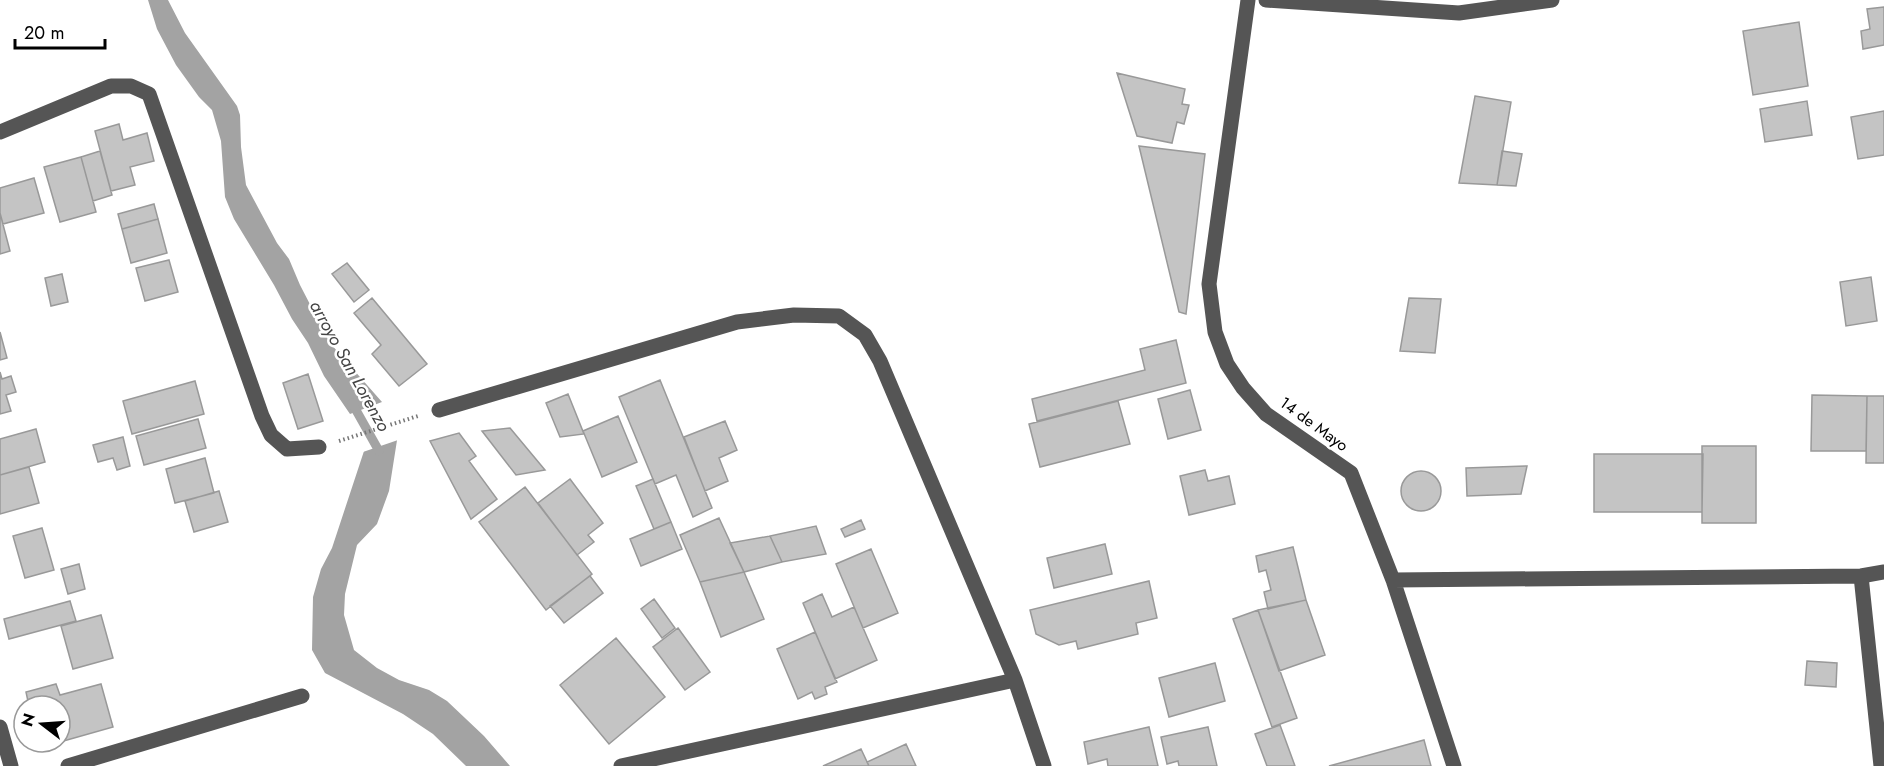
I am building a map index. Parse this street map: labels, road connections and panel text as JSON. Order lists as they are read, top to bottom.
{
  "streets": {
    "street": ["14 de Mayo"]
  },
  "water": ["arroyo San Lorenzo"],
  "scale_bar": "20 m",
  "north": "left"
}
